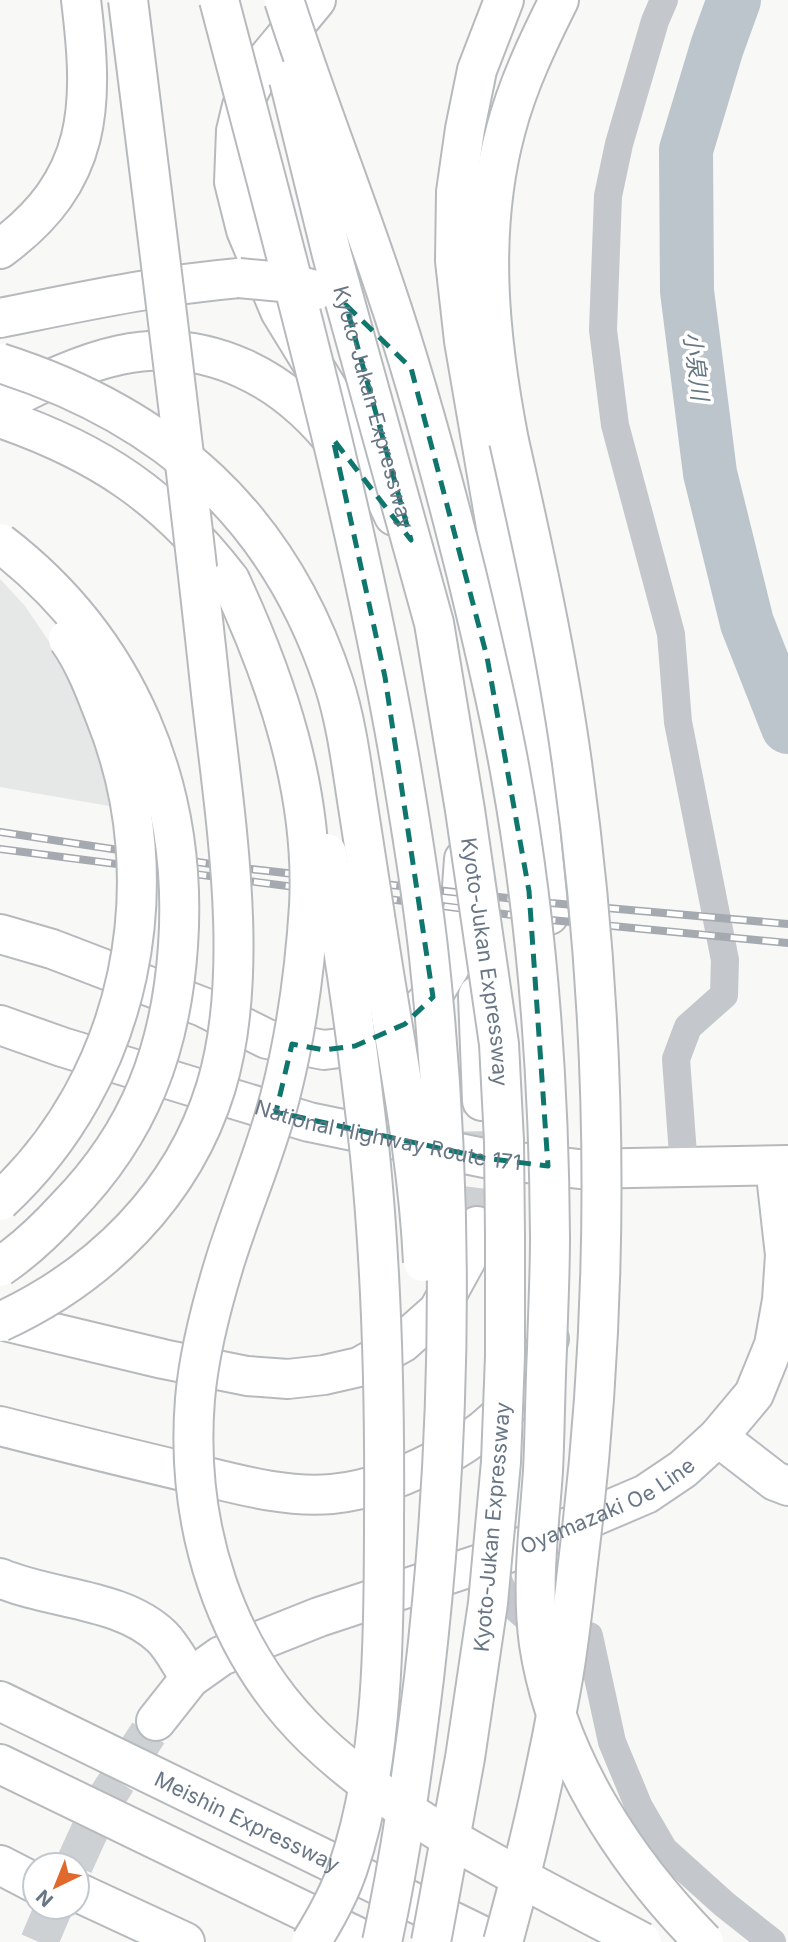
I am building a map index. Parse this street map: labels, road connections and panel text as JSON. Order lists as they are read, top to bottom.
{
  "streets": {
    "main road": [
      "Kyoto-Jukan Expressway",
      "National Highway Route 171",
      "Oyamazaki Oe Line",
      "Meishin Expressway"
    ]
  },
  "crossings": [
    ["National Highway Route 171", "Oyamazaki Oe Line"]
  ],
  "water": ["小泉川"],
  "north": "bottom left"
}
